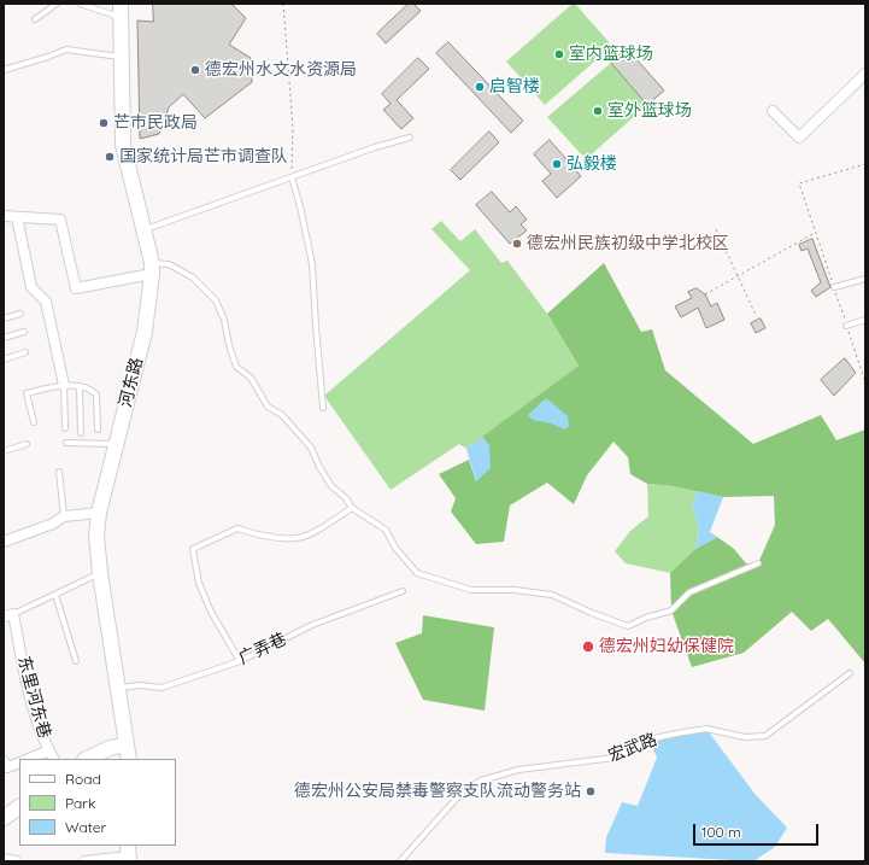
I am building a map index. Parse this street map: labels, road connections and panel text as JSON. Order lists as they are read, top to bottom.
{
  "streets": {
    "main road": ["河东路"],
    "street": ["东里河东巷"],
    "lane": ["广弄巷", "宏武路"]
  },
  "crossings": [
    ["河东路", "广弄巷"]
  ],
  "places": [
    "室内篮球场",
    "德宏州水文水资源局",
    "启智楼",
    "室外篮球场",
    "芒市民政局",
    "国家统计局芒市调查队",
    "弘毅楼",
    "德宏州民族初级中学北校区",
    "德宏州妇幼保健院",
    "德宏州公安局禁毒警察支队流动警务站"
  ],
  "legend": ["Road", "Park", "Water"],
  "scale_bar": "100 m"
}
